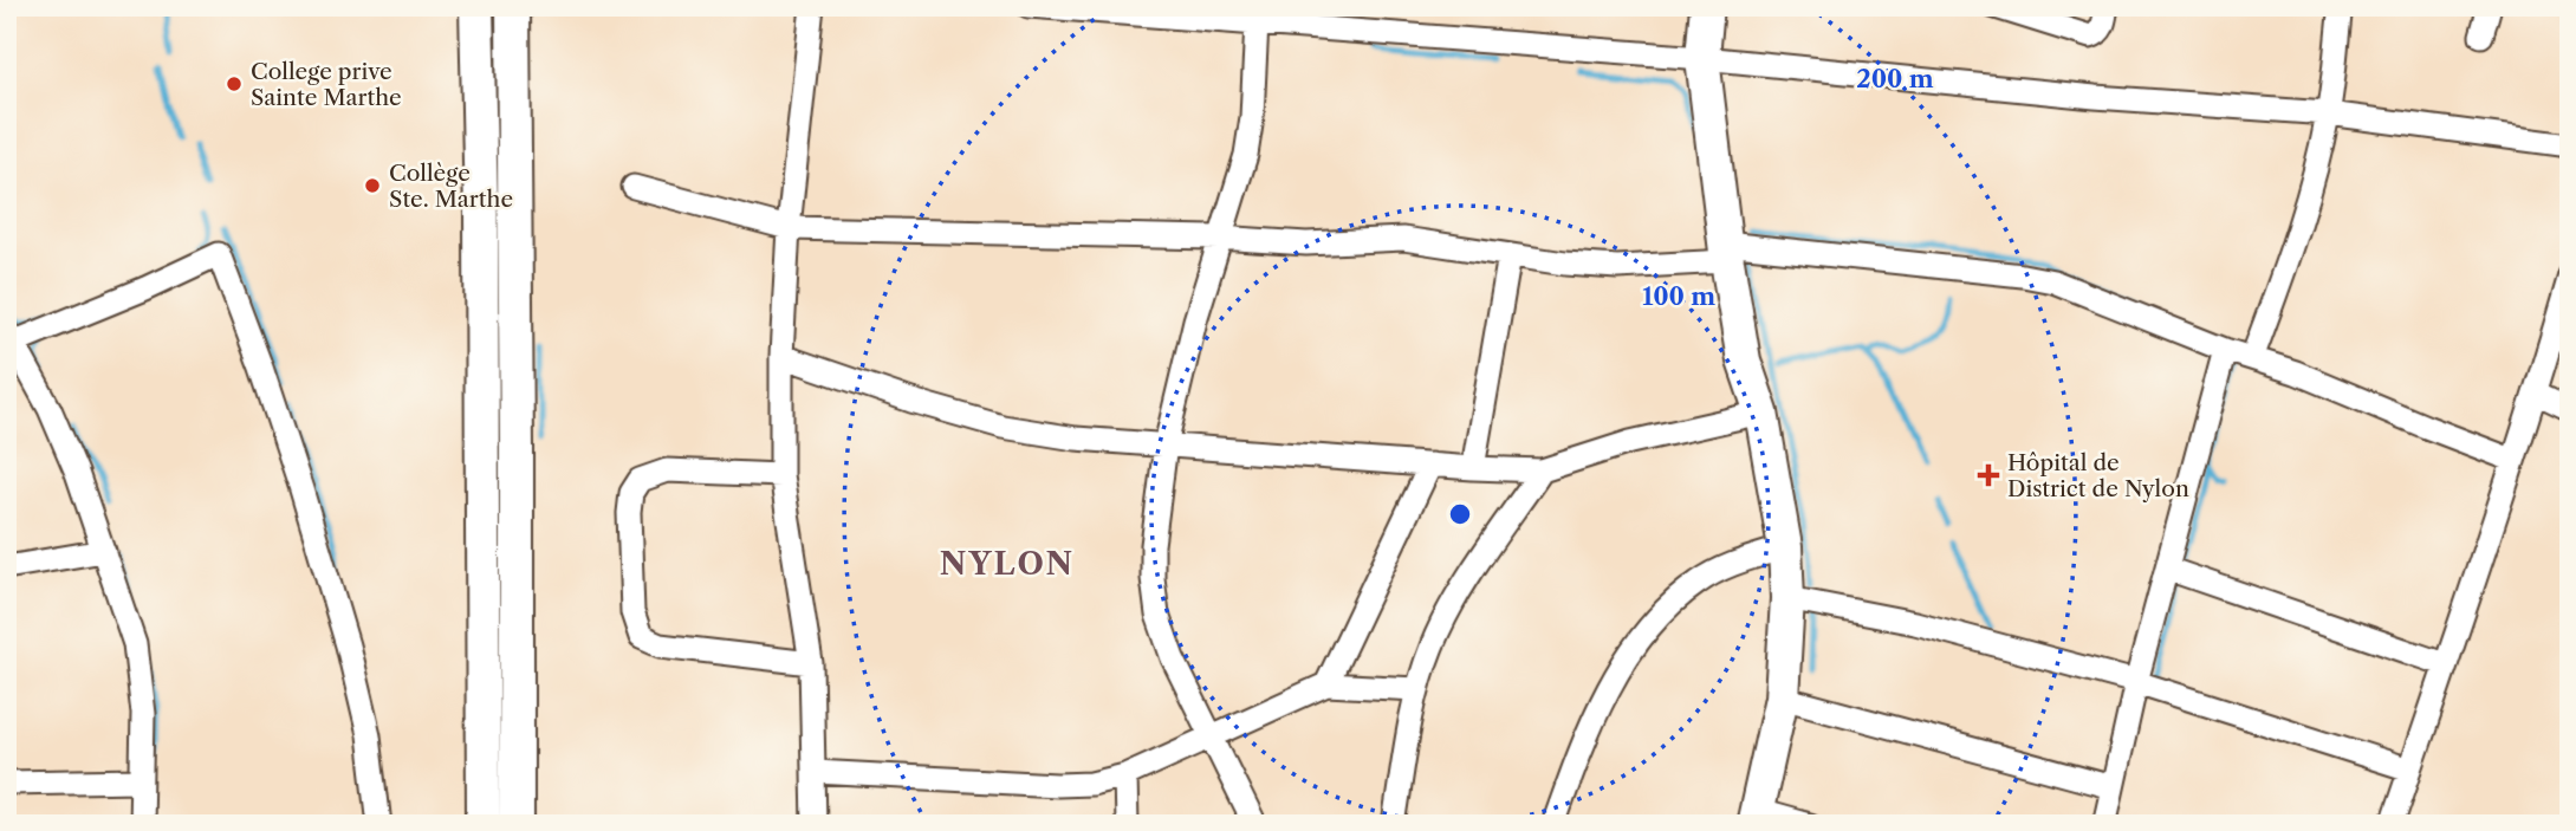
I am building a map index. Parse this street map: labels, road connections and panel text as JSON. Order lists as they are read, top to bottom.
{
  "districts": ["NYLON"],
  "places": {
    "other": ["College prive Sainte Marthe", "Collège Ste. Marthe"],
    "health": ["Hôpital de District de Nylon"]
  },
  "rings": ["200 m", "100 m"]
}
